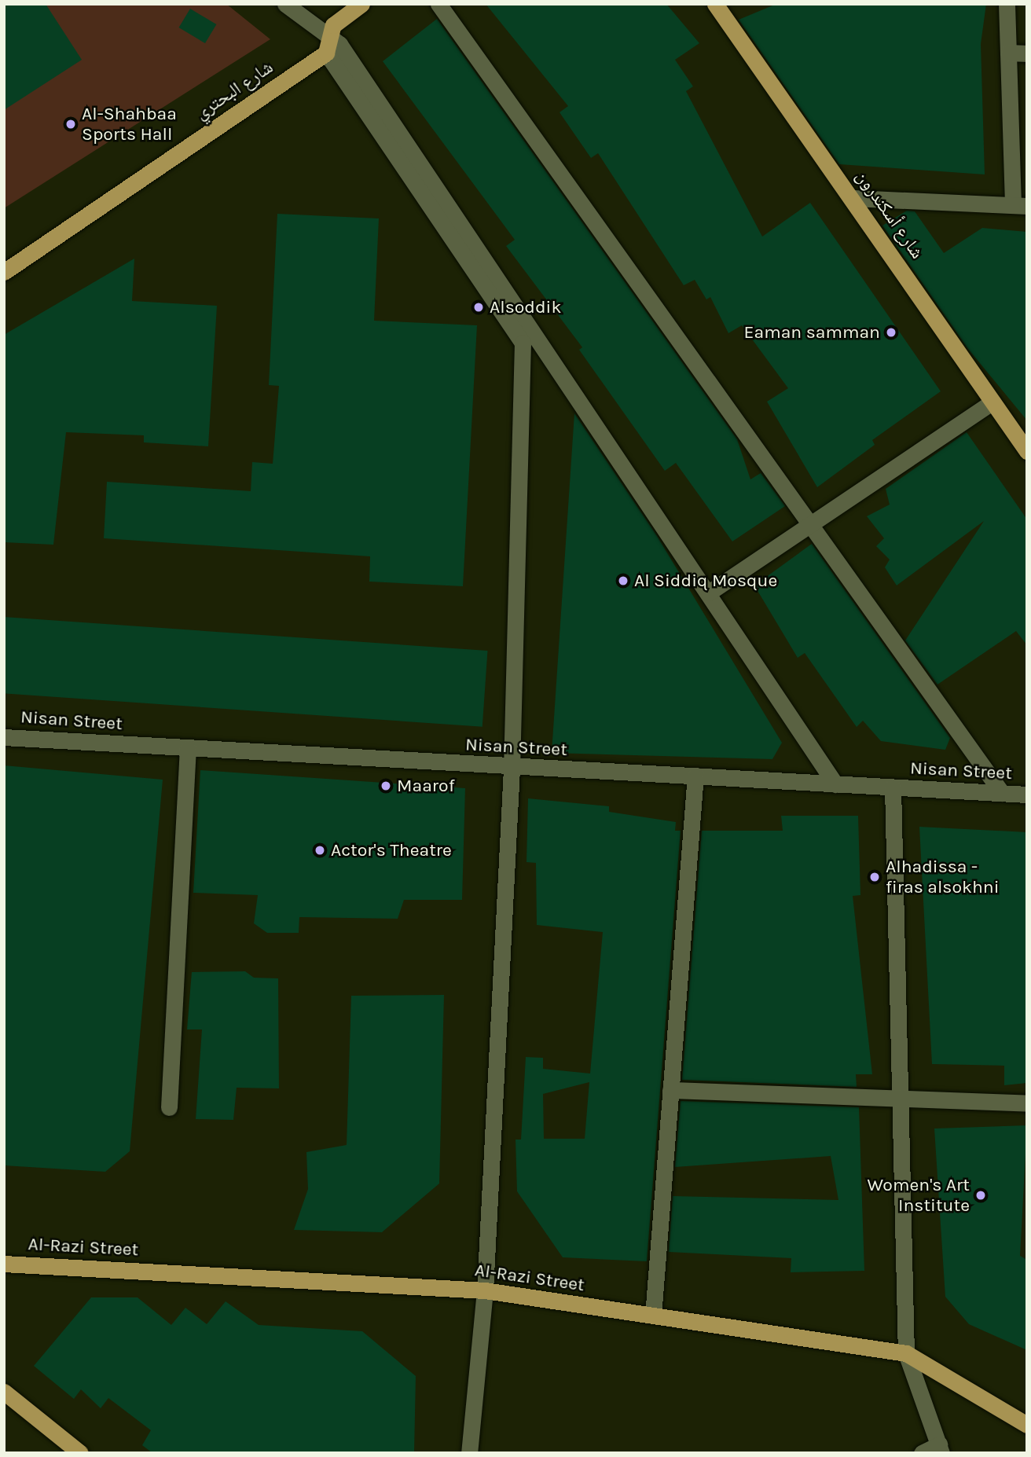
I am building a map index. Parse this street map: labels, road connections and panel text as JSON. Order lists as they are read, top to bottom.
{
  "streets": {
    "main road": ["شارع البحتري", "شارع أسكندرون", "Al-Razi Street"],
    "street": ["Nisan Street"]
  },
  "places": [
    "Al-Shahbaa Sports Hall",
    "Alsoddik",
    "Eaman samman",
    "Al Siddiq Mosque",
    "Maarof",
    "Actor's Theatre",
    "Alhadissa - firas alsokhni",
    "Women's Art Institute"
  ]
}
